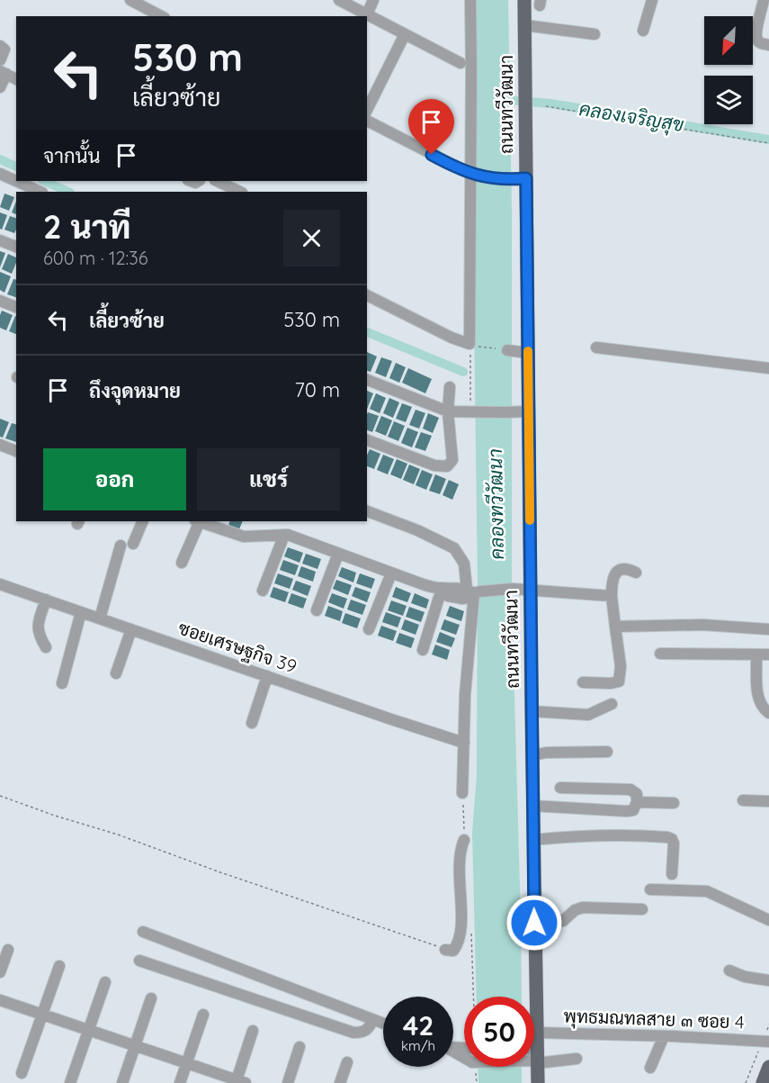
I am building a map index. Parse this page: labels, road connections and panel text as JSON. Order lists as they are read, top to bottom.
{
  "streets": {
    "main road": ["ถนนทวีวัฒนา"],
    "street": ["ซอยเศรษฐกิจ 39", "พุทธมณทลสาย ๓ ซอย 4"]
  },
  "crossings": [
    ["ถนนทวีวัฒนา", "พุทธมณทลสาย ๓ ซอย 4"]
  ],
  "water": ["คลองเจริญสุข", "คลองทวีวัฒนา"],
  "north": "bottom left",
  "page": {
    "turn": ["530 m", "เลี้ยวซ้าย"],
    "then": "จากนั้น",
    "heading": ["2 นาที", "600 m · 12:36"],
    "list": [
      {
        "name": "เลี้ยวซ้าย",
        "value": "530 m"
      },
      {
        "name": "ถึงจุดหมาย",
        "value": "70 m"
      }
    ],
    "buttons": ["ออก", "แชร์"],
    "speed": "42 km/h",
    "limit": "50"
  }
}
